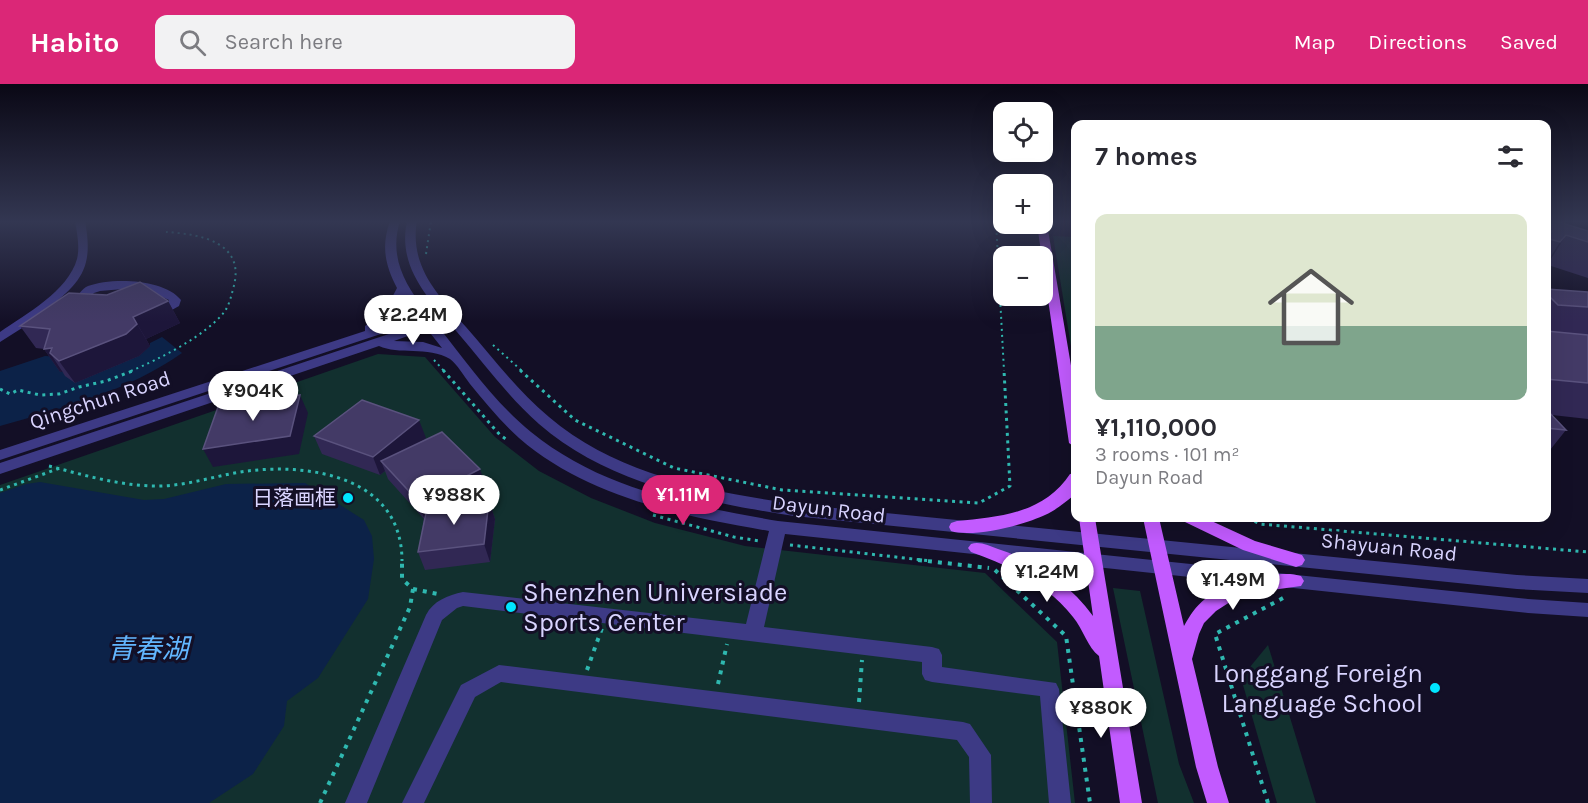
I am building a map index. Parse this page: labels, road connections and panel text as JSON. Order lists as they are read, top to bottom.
{
  "streets": {
    "street": ["Qingchun Road", "Dayun Road", "Shayuan Road"]
  },
  "crossings": [
    ["Qingchun Road", "Dayun Road"],
    ["Dayun Road", "Shayuan Road"]
  ],
  "water": ["青春湖"],
  "places": ["日落画框", "Shenzhen Universiade Sports Center", "Longgang Foreign Language School"],
  "page": {
    "header": "Habito",
    "search": "Search here",
    "nav": ["Map", "Directions", "Saved"],
    "map_buttons": ["+", "−"],
    "heading": "7 homes",
    "list": [
      {
        "name": "¥1,110,000",
        "note": "3 rooms · 101 m² · Dayun Road"
      }
    ],
    "price": [
      "¥2.24M",
      "¥904K",
      "¥988K",
      "¥1.11M",
      "¥1.24M",
      "¥1.49M",
      "¥880K"
    ]
  }
}
